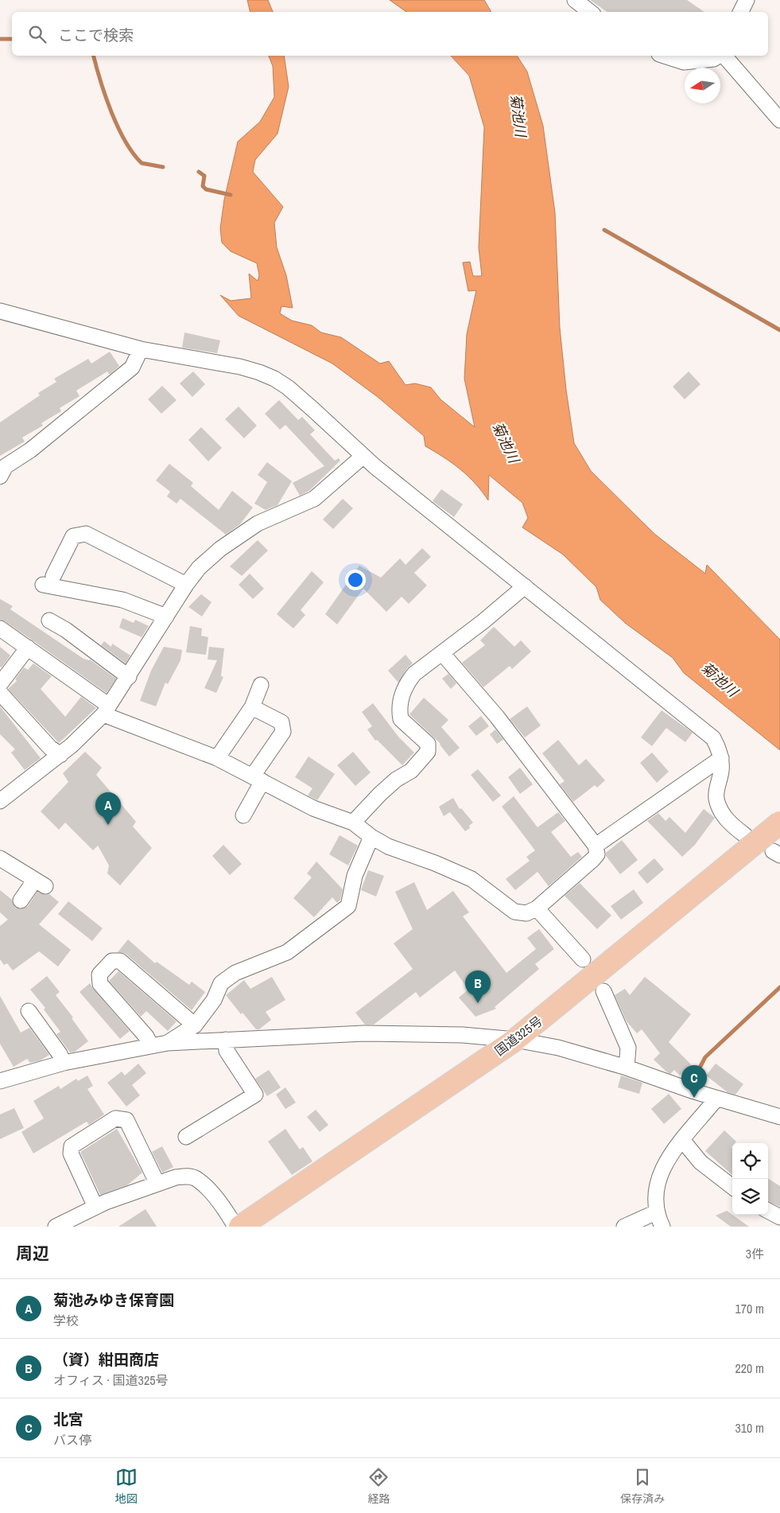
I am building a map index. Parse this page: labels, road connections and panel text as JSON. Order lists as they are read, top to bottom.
{
  "streets": {
    "highway": ["国道325号"]
  },
  "water": ["菊池川"],
  "north": "left",
  "page": {
    "search": "ここで検索",
    "pins": ["A", "B", "C"],
    "heading": ["周辺", "3件"],
    "list": [
      {
        "mark": "A",
        "name": "菊池みゆき保育園",
        "note": "学校",
        "value": "170 m"
      },
      {
        "mark": "B",
        "name": "（資）紺田商店",
        "note": "オフィス · 国道325号",
        "value": "220 m"
      },
      {
        "mark": "C",
        "name": "北宮",
        "note": "バス停",
        "value": "310 m"
      }
    ],
    "nav": ["地図", "経路", "保存済み"]
  }
}
